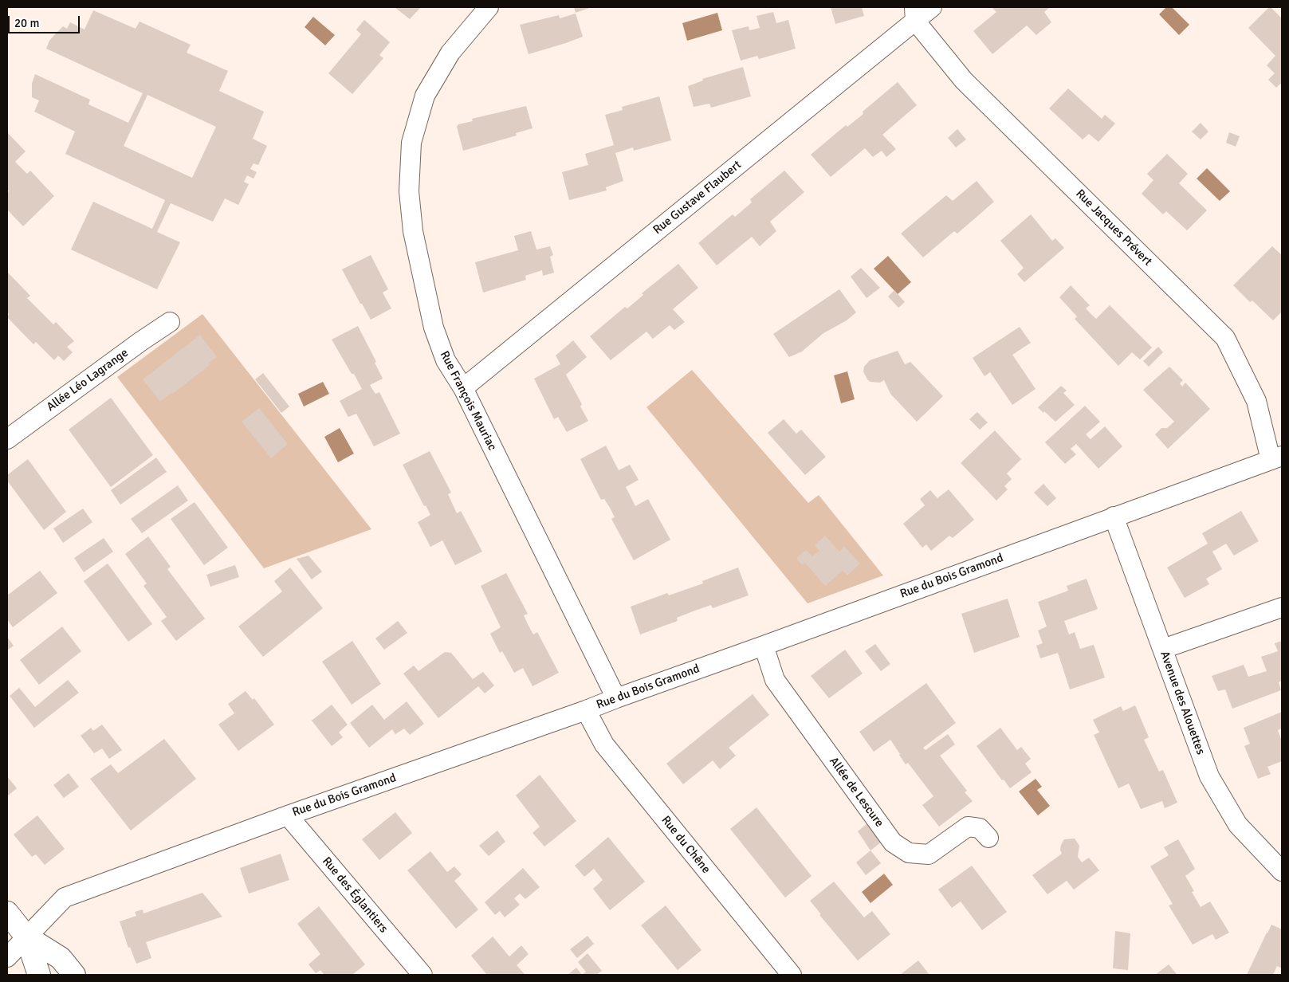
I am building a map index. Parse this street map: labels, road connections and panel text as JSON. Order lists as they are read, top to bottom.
{
  "streets": {
    "street": [
      "Rue Gustave Flaubert",
      "Rue Jacques Prévert",
      "Allée Léo Lagrange",
      "Rue François Mauriac",
      "Rue du Bois Gramond",
      "Avenue des Alouettes",
      "Allée de Lescure",
      "Rue du Chêne",
      "Rue des Églantiers"
    ]
  },
  "crossings": [
    ["Rue Gustave Flaubert", "Rue Jacques Prévert"],
    ["Rue Gustave Flaubert", "Rue François Mauriac"],
    ["Rue Jacques Prévert", "Rue du Bois Gramond"],
    ["Rue François Mauriac", "Rue du Bois Gramond"],
    ["Rue du Bois Gramond", "Avenue des Alouettes"],
    ["Rue du Bois Gramond", "Allée de Lescure"],
    ["Rue du Bois Gramond", "Rue du Chêne"],
    ["Rue du Bois Gramond", "Rue des Églantiers"]
  ],
  "scale_bar": "20 m"
}
